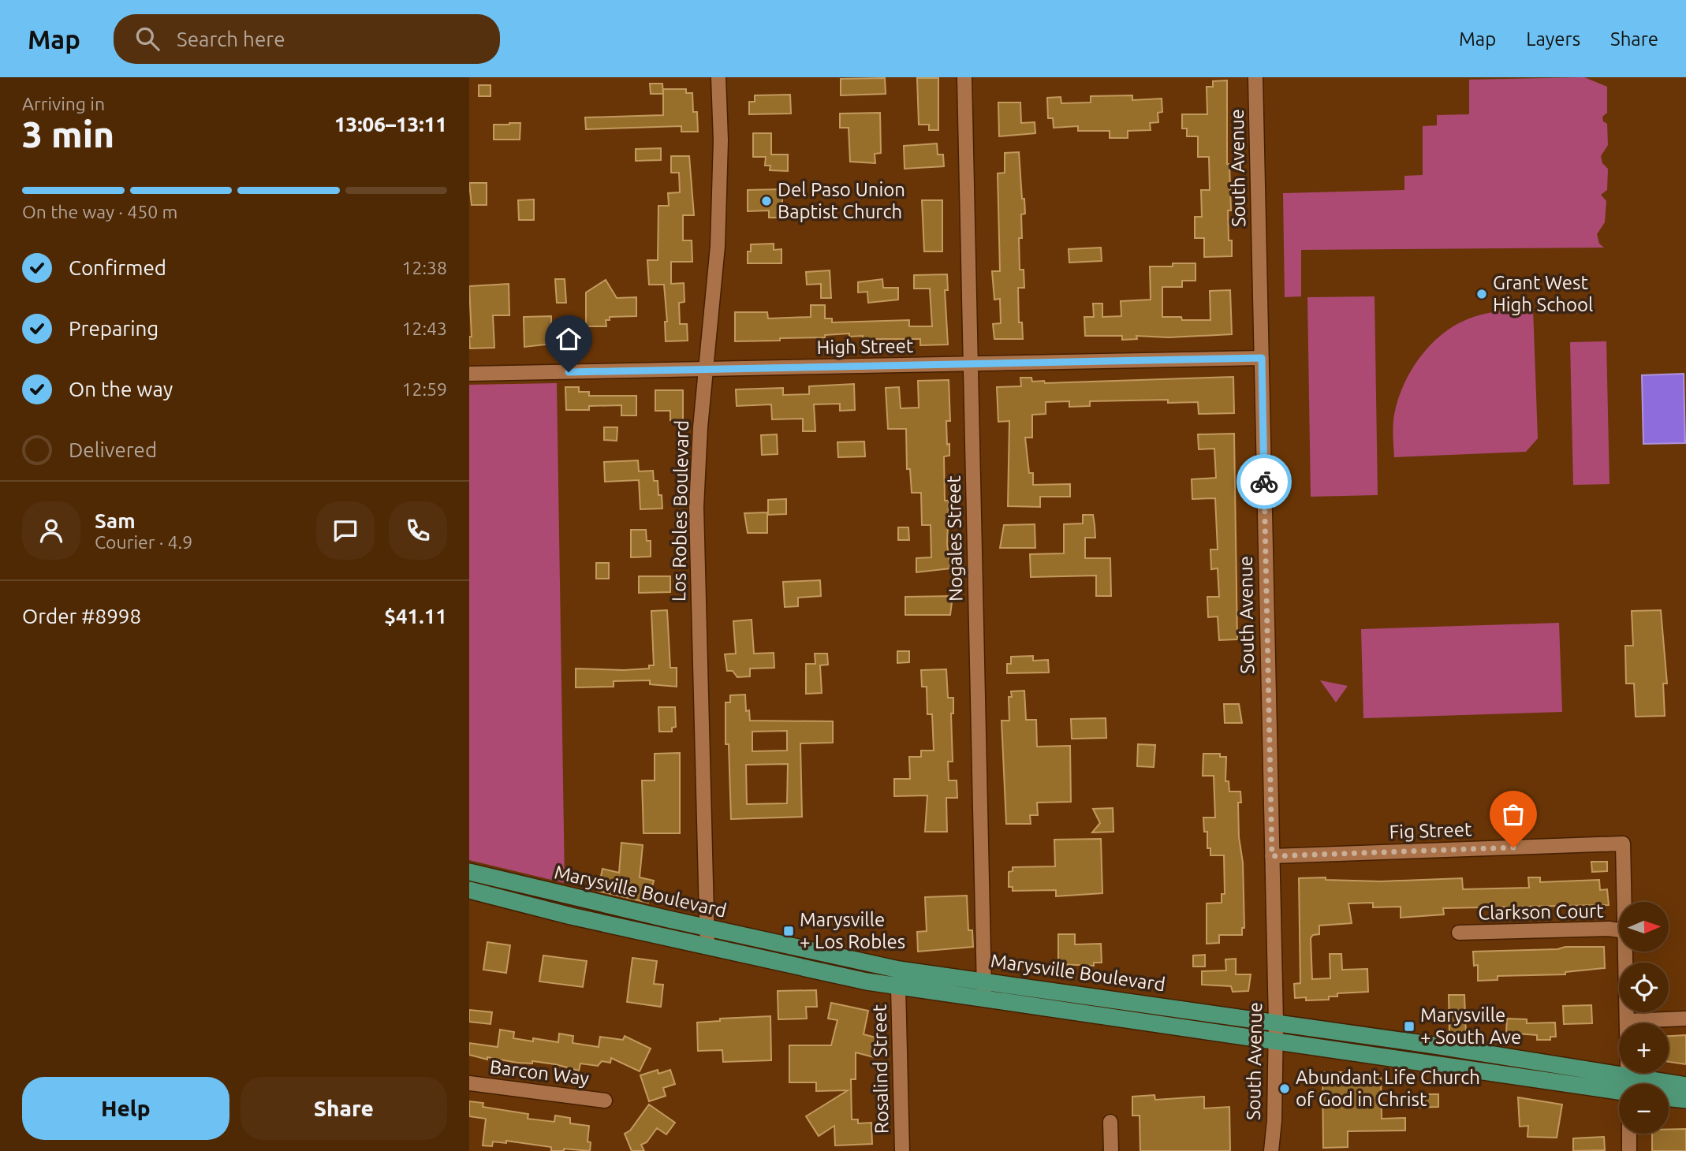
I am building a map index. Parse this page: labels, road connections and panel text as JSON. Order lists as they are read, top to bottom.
{
  "streets": {
    "main road": ["Marysville Boulevard"],
    "street": [
      "South Avenue",
      "High Street",
      "Los Robles Boulevard",
      "Nogales Street",
      "Fig Street",
      "Clarkson Court",
      "Rosalind Street",
      "Barcon Way"
    ]
  },
  "crossings": [
    ["South Avenue", "High Street"],
    ["South Avenue", "Fig Street"],
    ["South Avenue", "Marysville Boulevard"],
    ["High Street", "Los Robles Boulevard"],
    ["High Street", "Nogales Street"],
    ["Los Robles Boulevard", "Marysville Boulevard"],
    ["Nogales Street", "Marysville Boulevard"],
    ["Marysville Boulevard", "Rosalind Street"]
  ],
  "places": {
    "other": ["Del Paso Union Baptist Church", "Grant West High School", "Abundant Life Church of God in Christ"],
    "transit": ["Marysville + Los Robles", "Marysville + South Ave"]
  },
  "north": "right",
  "page": {
    "header": "Map",
    "search": "Search here",
    "nav": ["Map", "Layers", "Share"],
    "heading": ["3 min", "Arriving in", "13:06–13:11"],
    "panel": [
      "Sam",
      "Courier · 4.9",
      "Order #8998",
      "$41.11"
    ],
    "bar": "On the way · 450 m",
    "list": [
      ["Confirmed", "12:38"],
      ["Preparing", "12:43"],
      ["On the way", "12:59"],
      "Delivered"
    ],
    "map_buttons": ["+", "−"],
    "buttons": ["Help", "Share"]
  }
}
